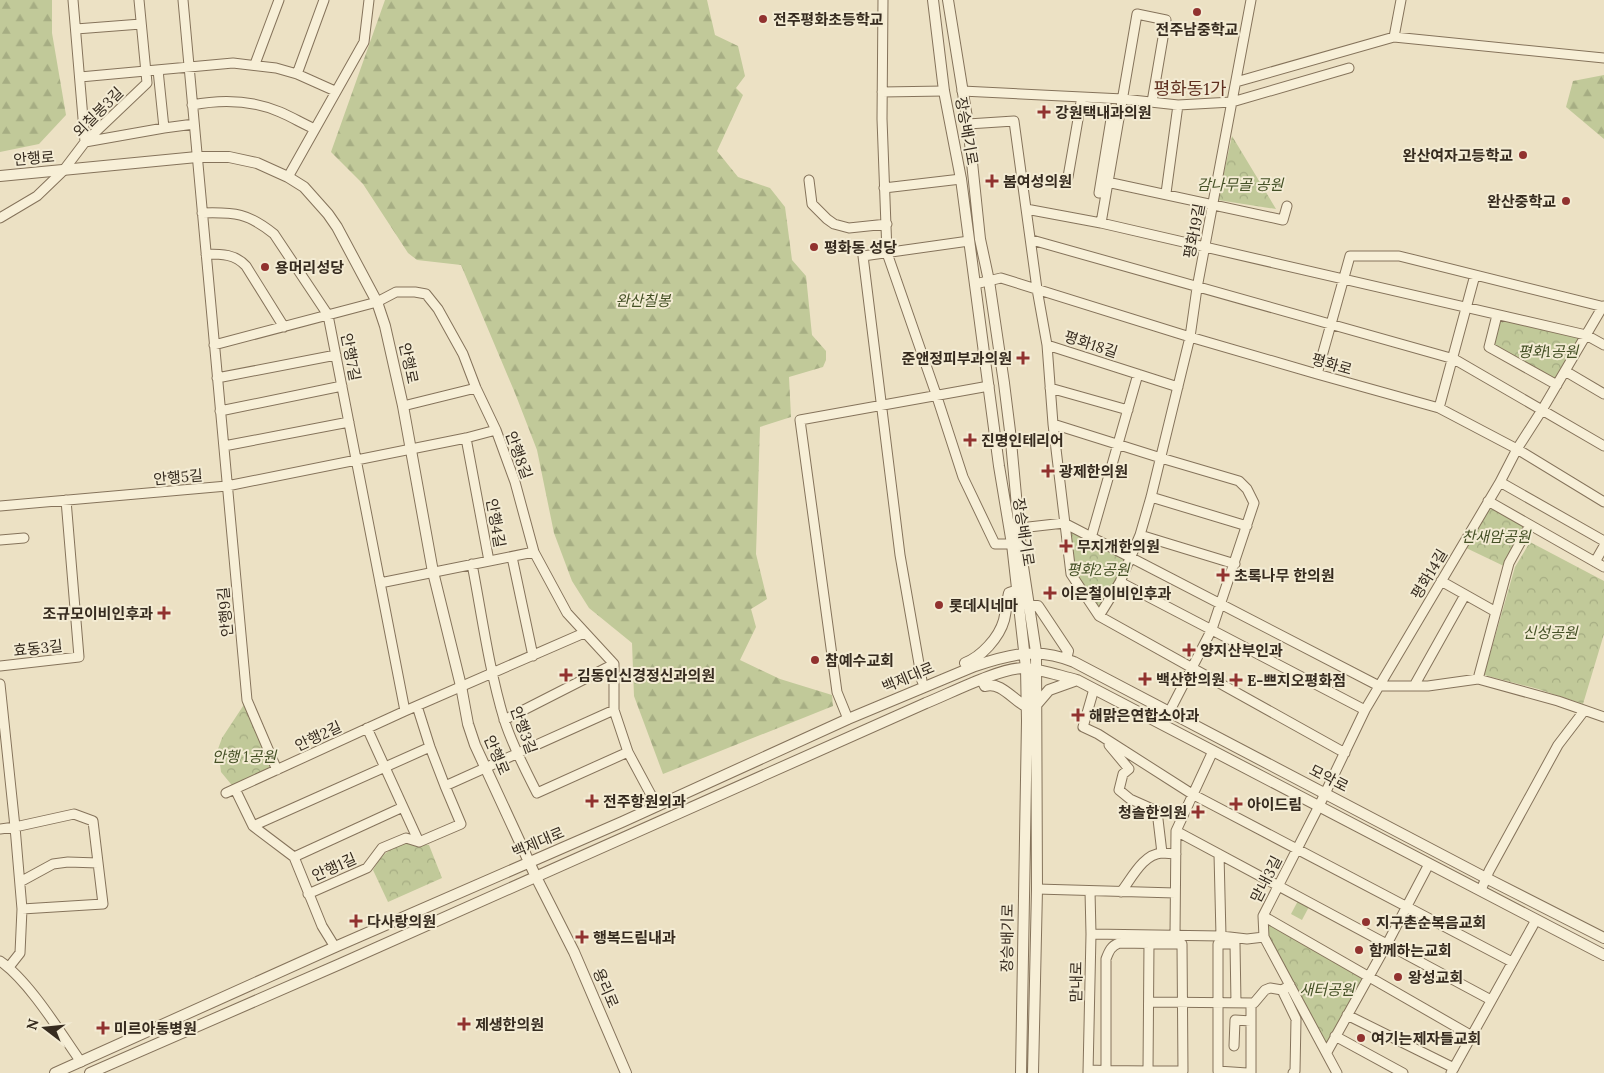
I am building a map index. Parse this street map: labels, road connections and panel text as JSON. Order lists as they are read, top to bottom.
{
  "streets": {
    "street": [
      "외칠봉3길",
      "장승배기로",
      "안행로",
      "평화19길",
      "평화18길",
      "안행7길",
      "평화로",
      "안행8길",
      "안행5길",
      "안행4길",
      "평화14길",
      "안행9길",
      "효동3길",
      "백제대로",
      "안행3길",
      "안행2길",
      "모악로",
      "안행1길",
      "맏내3길",
      "맏내로",
      "용리로"
    ]
  },
  "crossings": [
    ["외칠봉3길", "안행로"],
    ["장승배기로", "평화로"],
    ["장승배기로", "백제대로"],
    ["장승배기로", "모악로"],
    ["안행로", "안행7길"],
    ["안행로", "안행8길"],
    ["안행로", "안행5길"],
    ["안행로", "안행4길"],
    ["안행로", "안행9길"],
    ["안행로", "백제대로"],
    ["안행로", "안행2길"],
    ["안행로", "용리로"],
    ["평화19길", "평화로"],
    ["안행7길", "안행8길"],
    ["안행7길", "안행9길"],
    ["평화로", "평화14길"],
    ["안행8길", "안행5길"],
    ["안행8길", "안행4길"],
    ["안행5길", "안행4길"],
    ["안행5길", "안행9길"],
    ["안행5길", "효동3길"],
    ["안행4길", "안행3길"],
    ["평화14길", "모악로"],
    ["평화14길", "맏내3길"],
    ["안행9길", "안행2길"],
    ["백제대로", "모악로"],
    ["백제대로", "용리로"],
    ["모악로", "맏내3길"]
  ],
  "districts": ["평화동1가"],
  "parks": [
    "감나무골 공원",
    "완산칠봉",
    "평화1공원",
    "찬새암공원",
    "평화2공원",
    "신성공원",
    "안행 1공원",
    "새터공원"
  ],
  "places": {
    "other": [
      "전주남중학교",
      "전주평화초등학교",
      "완산여자고등학교",
      "완산중학교",
      "평화동 성당",
      "용머리성당",
      "롯데시네마",
      "참예수교회",
      "지구촌순복음교회",
      "함께하는교회",
      "왕성교회",
      "여기는제자들교회"
    ],
    "health": [
      "강원택내과의원",
      "봄여성의원",
      "준앤정피부과의원",
      "진명인테리어",
      "광제한의원",
      "무지개한의원",
      "초록나무 한의원",
      "이은철이비인후과",
      "조규모이비인후과",
      "양지산부인과",
      "김동인신경정신과의원",
      "백산한의원",
      "E-쁘지오평화점",
      "해맑은연합소아과",
      "전주항원외과",
      "아이드림",
      "청솔한의원",
      "다사랑의원",
      "행복드림내과",
      "제생한의원",
      "미르아동병원"
    ]
  },
  "north": "left"
}
